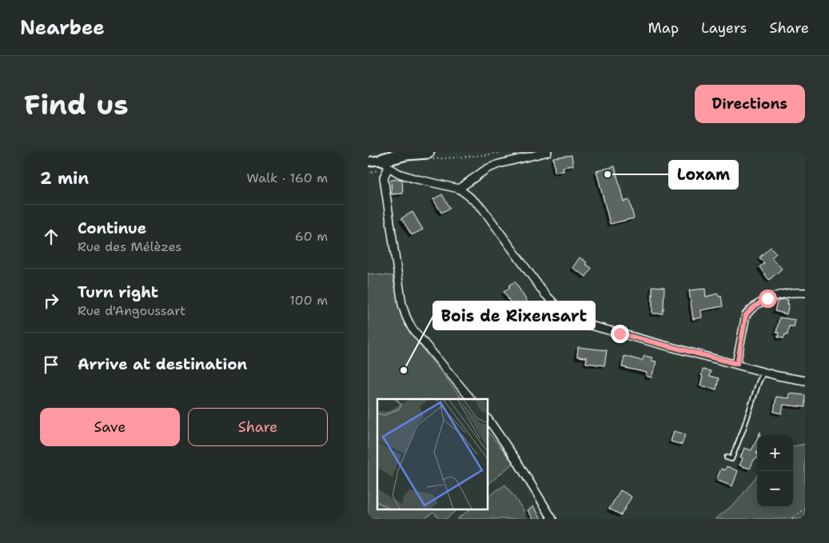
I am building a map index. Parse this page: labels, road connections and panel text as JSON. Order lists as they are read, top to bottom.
{
  "places": ["Loxam", "Bois de Rixensart"],
  "page": {
    "header": "Nearbee",
    "nav": ["Map", "Layers", "Share"],
    "buttons": [
      "Directions",
      ["Save", "Share"]
    ],
    "title": "Find us",
    "heading": ["2 min", "Walk · 160 m"],
    "list": [
      ["Continue", "Rue des Mélèzes", "60 m"],
      ["Turn right", "Rue d'Angoussart", "100 m"],
      "Arrive at destination"
    ],
    "map_buttons": ["+", "−"]
  }
}
